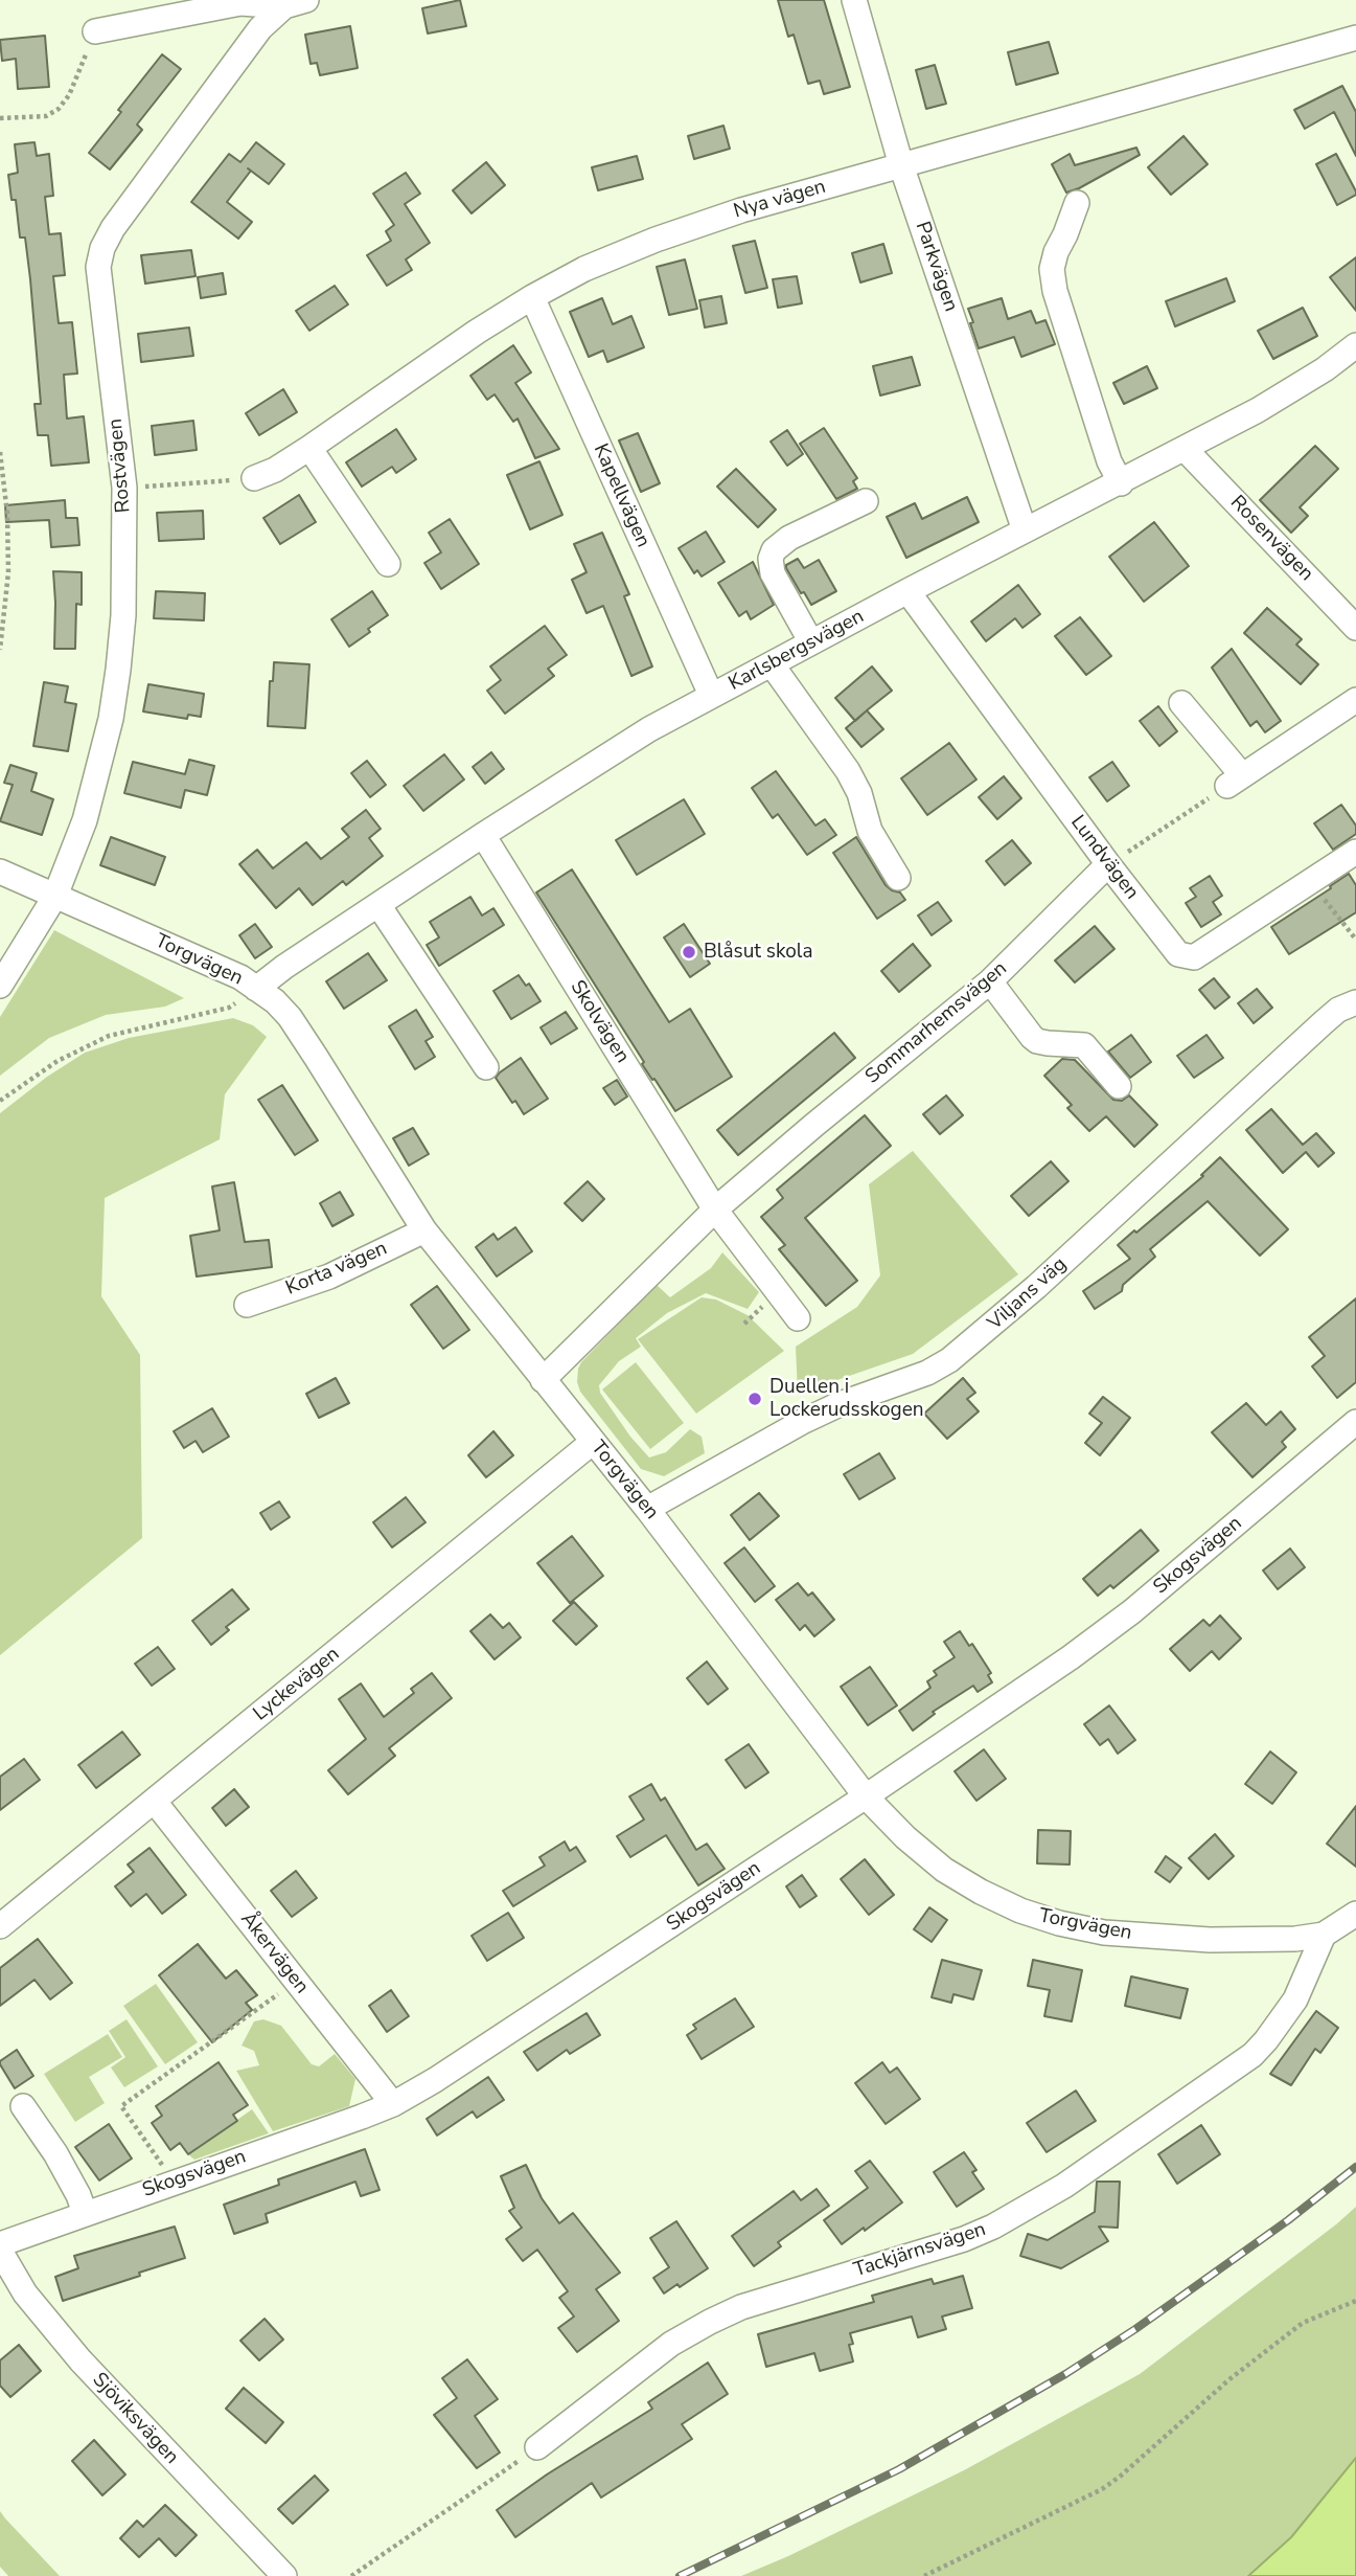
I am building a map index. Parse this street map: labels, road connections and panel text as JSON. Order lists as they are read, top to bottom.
{
  "streets": {
    "street": [
      "Nya vägen",
      "Parkvägen",
      "Rostvägen",
      "Kapellvägen",
      "Rosenvägen",
      "Karlsbergsvägen",
      "Lundvägen",
      "Torgvägen",
      "Skolvägen",
      "Sommarhemsvägen",
      "Korta vägen",
      "Viljans väg",
      "Skogsvägen",
      "Lyckevägen",
      "Åkervägen",
      "Tackjärnsvägen",
      "Sjöviksvägen"
    ]
  },
  "crossings": [
    ["Nya vägen", "Parkvägen"],
    ["Nya vägen", "Kapellvägen"],
    ["Parkvägen", "Karlsbergsvägen"],
    ["Rostvägen", "Torgvägen"],
    ["Kapellvägen", "Karlsbergsvägen"],
    ["Rosenvägen", "Karlsbergsvägen"],
    ["Karlsbergsvägen", "Lundvägen"],
    ["Karlsbergsvägen", "Torgvägen"],
    ["Karlsbergsvägen", "Skolvägen"],
    ["Lundvägen", "Sommarhemsvägen"],
    ["Torgvägen", "Sommarhemsvägen"],
    ["Torgvägen", "Korta vägen"],
    ["Torgvägen", "Viljans väg"],
    ["Torgvägen", "Skogsvägen"],
    ["Torgvägen", "Lyckevägen"],
    ["Torgvägen", "Tackjärnsvägen"],
    ["Skolvägen", "Sommarhemsvägen"],
    ["Skogsvägen", "Åkervägen"],
    ["Lyckevägen", "Åkervägen"]
  ],
  "places": ["Blåsut skola", "Duellen i Lockerudsskogen"]
}
